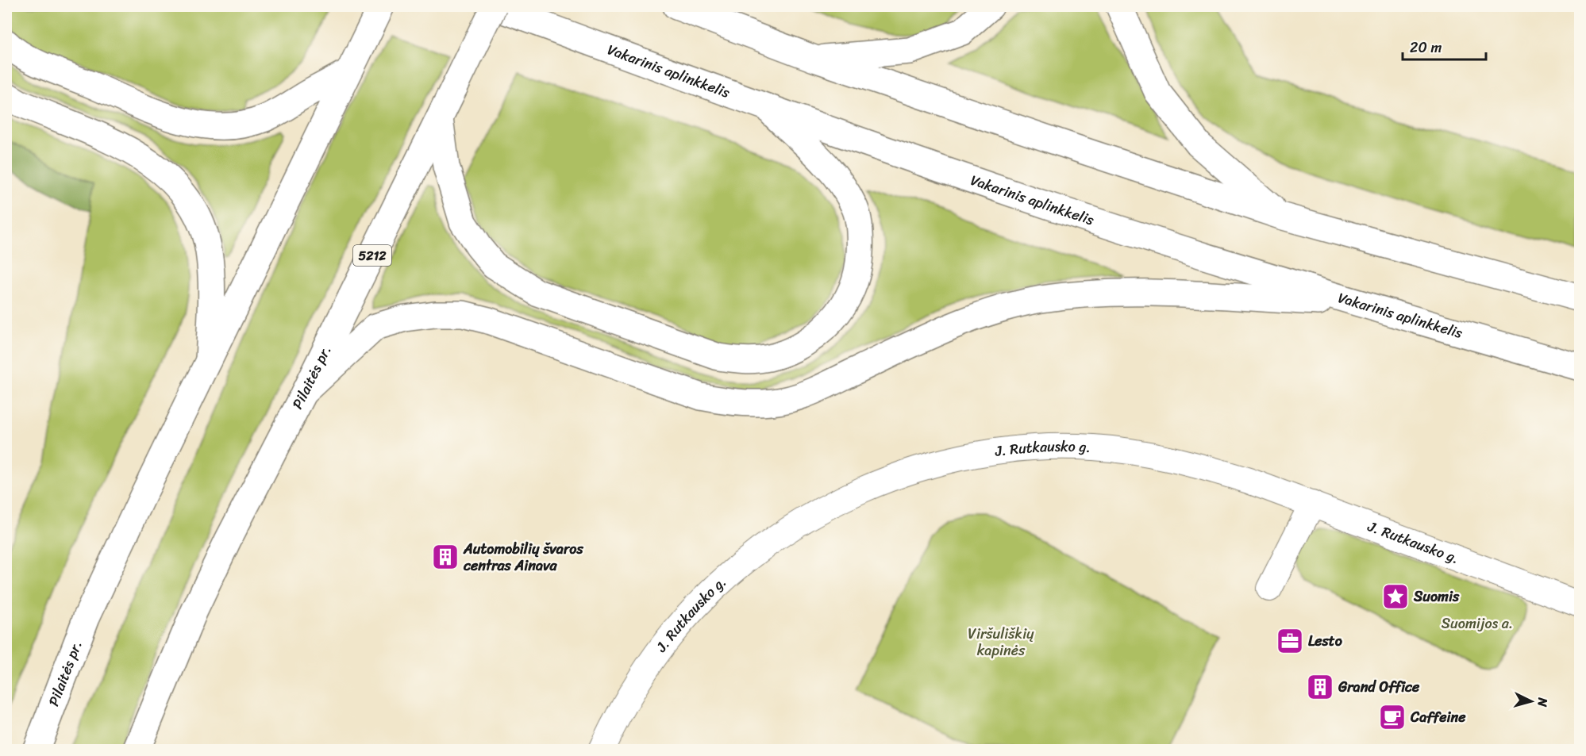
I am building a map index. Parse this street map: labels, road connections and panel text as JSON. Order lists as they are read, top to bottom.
{
  "streets": {
    "main road": ["Vakarinis aplinkkelis", "5212", "Pilaitės pr."],
    "street": ["J. Rutkausko g."]
  },
  "crossings": [
    ["Vakarinis aplinkkelis", "Pilaitės pr."]
  ],
  "parks": ["Suomijos a.", "Viršuliškių kapinės"],
  "places": {
    "building": ["Automobilių švaros centras Ainava", "Grand Office"],
    "place": ["Suomis"],
    "office": ["Lesto"],
    "cafe": ["Caffeine"]
  },
  "scale_bar": "20 m",
  "north": "right"
}
